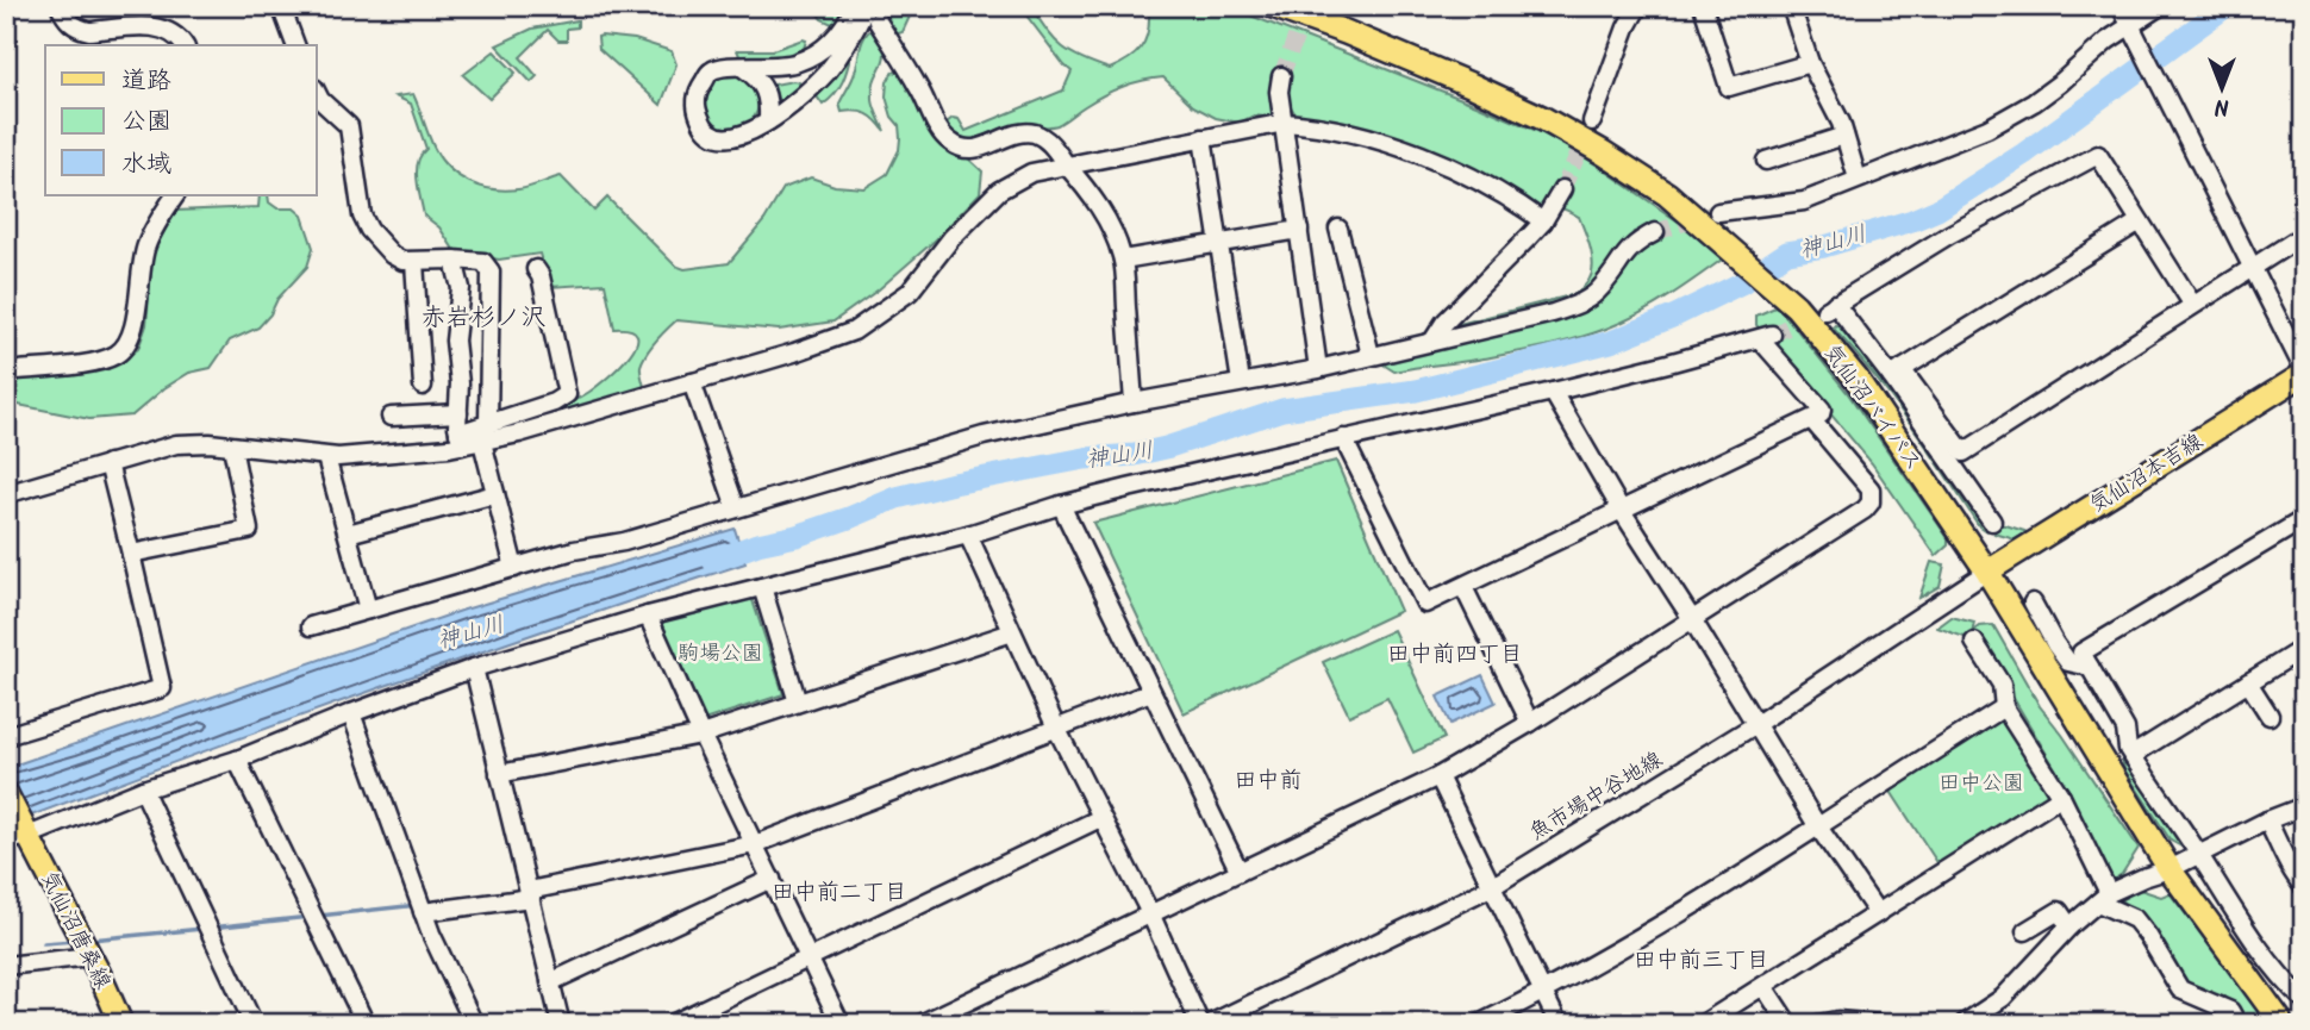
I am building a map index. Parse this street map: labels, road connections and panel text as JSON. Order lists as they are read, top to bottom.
{
  "streets": {
    "highway": ["気仙沼バイパス"],
    "main road": ["気仙沼本吉線", "気仙沼唐桑線"],
    "street": ["魚市場中谷地線"]
  },
  "crossings": [
    ["気仙沼バイパス", "気仙沼本吉線"],
    ["気仙沼バイパス", "魚市場中谷地線"],
    ["気仙沼本吉線", "魚市場中谷地線"]
  ],
  "districts": [
    "赤岩杉ノ沢",
    "田中前四丁目",
    "田中前",
    "田中前二丁目",
    "田中前三丁目"
  ],
  "water": ["神山川"],
  "parks": ["駒場公園", "田中公園"],
  "legend": ["道路", "公園", "水域"],
  "north": "bottom"
}
